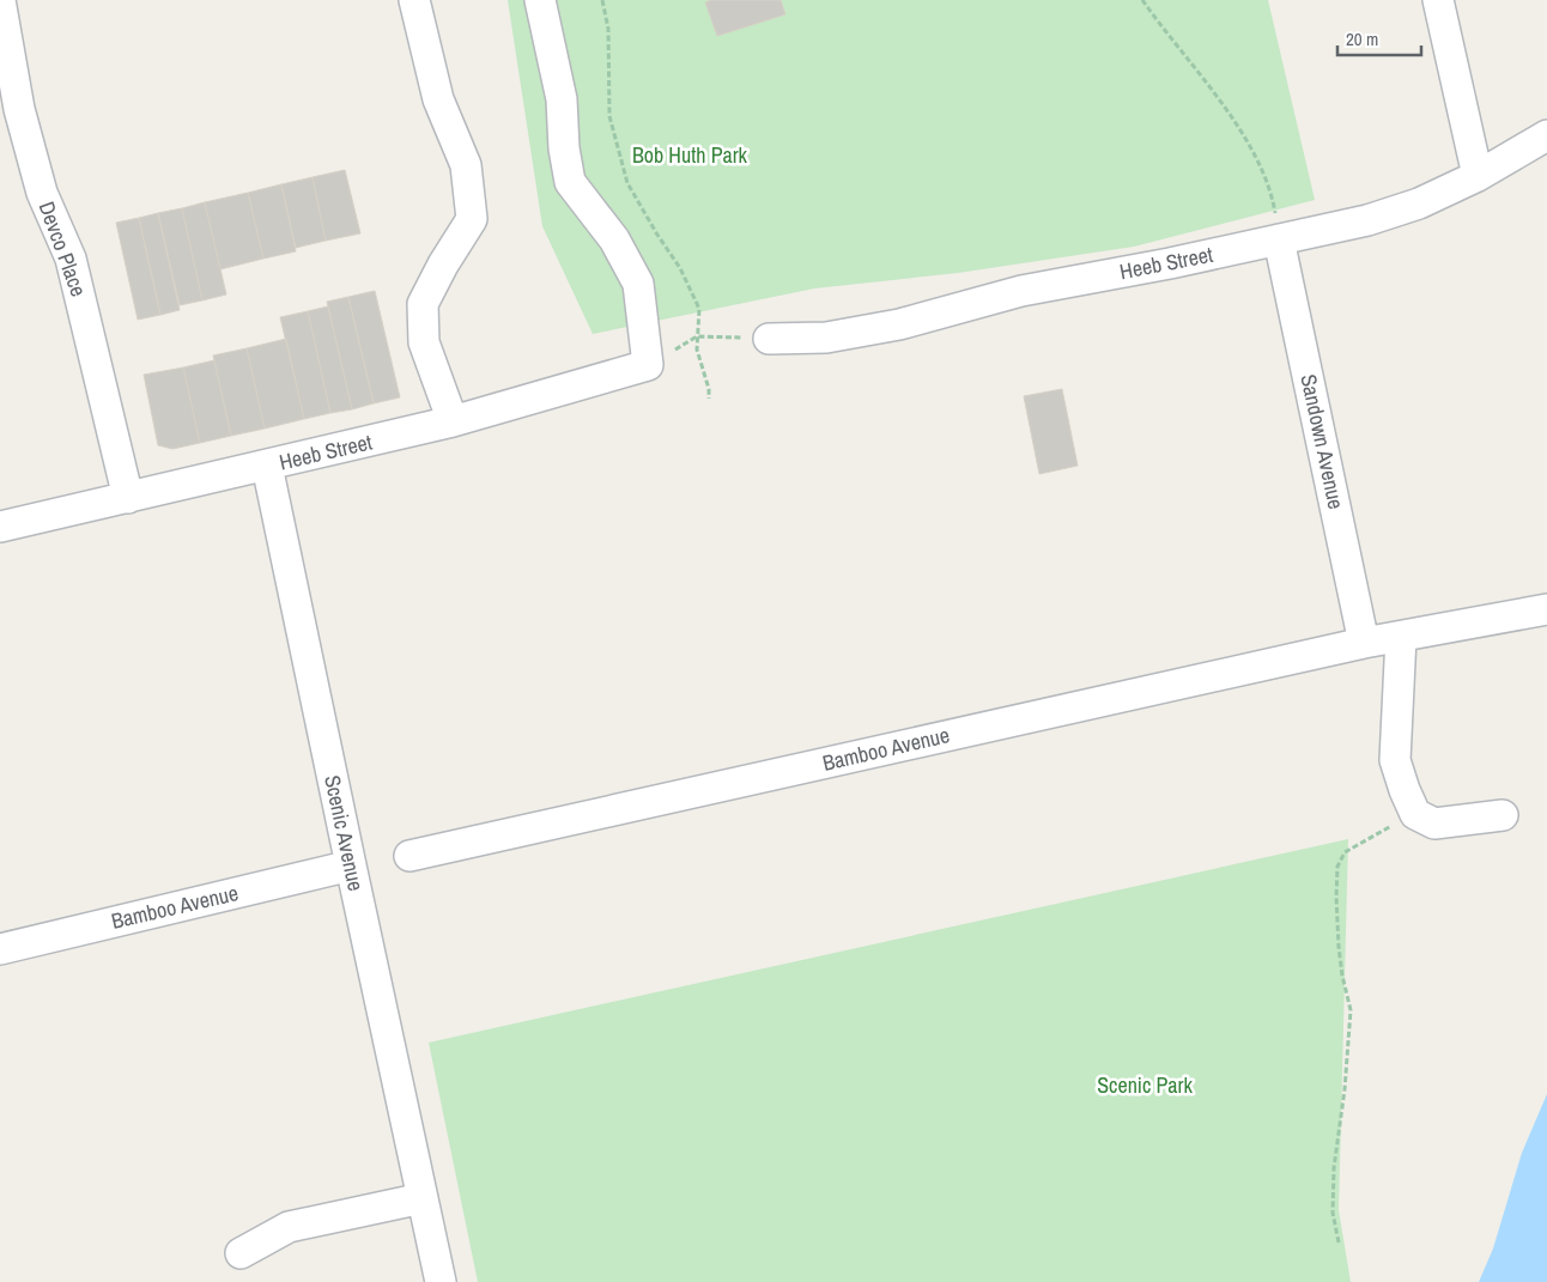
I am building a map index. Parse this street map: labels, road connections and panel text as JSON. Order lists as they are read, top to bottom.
{
  "streets": {
    "street": [
      "Devco Place",
      "Heeb Street",
      "Sandown Avenue",
      "Bamboo Avenue",
      "Scenic Avenue"
    ]
  },
  "crossings": [
    ["Devco Place", "Heeb Street"],
    ["Heeb Street", "Sandown Avenue"],
    ["Heeb Street", "Scenic Avenue"],
    ["Sandown Avenue", "Bamboo Avenue"],
    ["Bamboo Avenue", "Scenic Avenue"]
  ],
  "parks": ["Bob Huth Park", "Scenic Park"],
  "scale_bar": "20 m"
}
